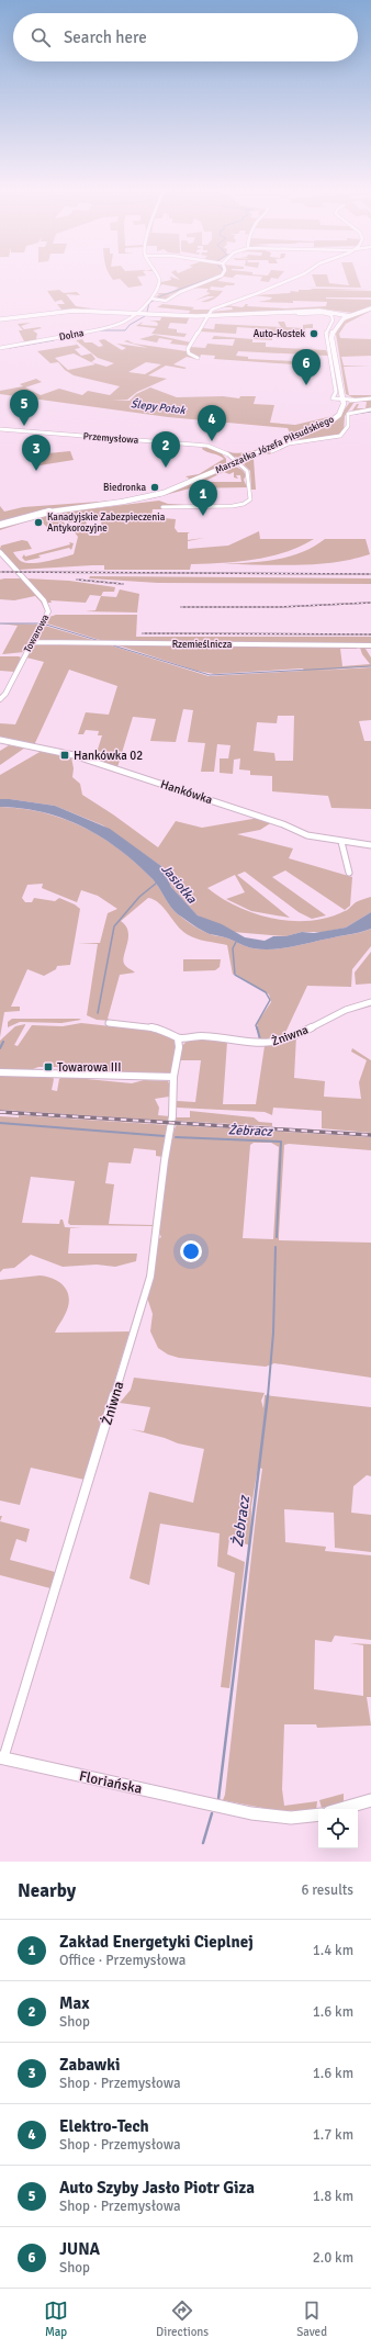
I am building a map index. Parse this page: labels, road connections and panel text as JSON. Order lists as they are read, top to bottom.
{
  "streets": {
    "main road": ["Marszałka Józefa Piłsudskiego"],
    "street": [
      "Dolna",
      "Przemysłowa",
      "Towarowa",
      "Rzemieślnicza",
      "Hankówka",
      "Żniwna",
      "Floriańska"
    ]
  },
  "crossings": [
    ["Przemysłowa", "Marszałka Józefa Piłsudskiego"],
    ["Towarowa", "Rzemieślnicza"],
    ["Żniwna", "Floriańska"]
  ],
  "water": ["Ślepy Potok", "Jasiołka", "Żebracz"],
  "places": {
    "other": ["Auto-Kostek", "Biedronka", "Kanadyjskie Zabezpieczenia Antykorozyjne"],
    "transit": ["Hankówka 02", "Towarowa III"]
  },
  "page": {
    "search": "Search here",
    "pins": [
      "6",
      "5",
      "4",
      "2",
      "3",
      "1"
    ],
    "heading": ["Nearby", "6 results"],
    "list": [
      {
        "mark": "1",
        "name": "Zakład Energetyki Cieplnej",
        "note": "Office · Przemysłowa",
        "value": "1.4 km"
      },
      {
        "mark": "2",
        "name": "Max",
        "note": "Shop",
        "value": "1.6 km"
      },
      {
        "mark": "3",
        "name": "Zabawki",
        "note": "Shop · Przemysłowa",
        "value": "1.6 km"
      },
      {
        "mark": "4",
        "name": "Elektro-Tech",
        "note": "Shop · Przemysłowa",
        "value": "1.7 km"
      },
      {
        "mark": "5",
        "name": "Auto Szyby Jasło Piotr Giza",
        "note": "Shop · Przemysłowa",
        "value": "1.8 km"
      },
      {
        "mark": "6",
        "name": "JUNA",
        "note": "Shop",
        "value": "2.0 km"
      }
    ],
    "nav": ["Map", "Directions", "Saved"]
  }
}
